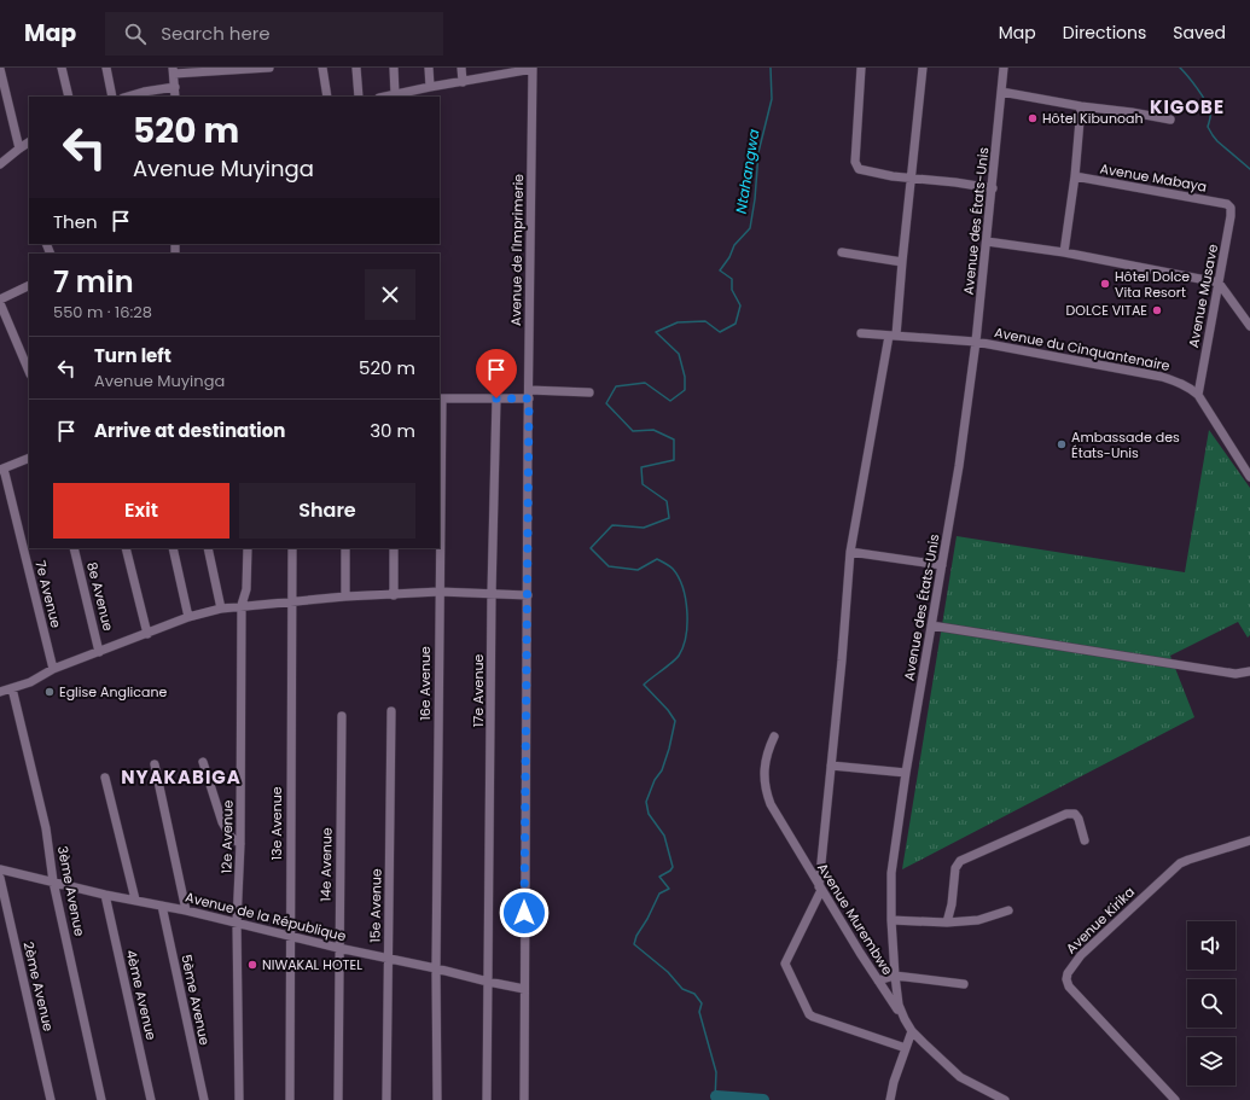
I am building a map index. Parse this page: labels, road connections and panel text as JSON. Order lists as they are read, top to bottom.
{
  "streets": {
    "street": [
      "Avenue Mabaya",
      "Avenue des États-Unis",
      "Avenue de l'Imprimerie",
      "Avenue Musave",
      "Avenue du Cinquantenaire",
      "7e Avenue",
      "8e Avenue",
      "16e Avenue",
      "17e Avenue",
      "13e Avenue",
      "12e Avenue",
      "14e Avenue",
      "3ème Avenue",
      "15e Avenue",
      "Avenue de la République",
      "Avenue Murembwe",
      "Avenue Kirika",
      "2ème Avenue",
      "4ème Avenue",
      "5ème Avenue"
    ]
  },
  "crossings": [
    ["Avenue Mabaya", "Avenue Musave"],
    ["Avenue des États-Unis", "Avenue du Cinquantenaire"],
    ["Avenue des États-Unis", "Avenue Murembwe"],
    ["Avenue de l'Imprimerie", "Avenue de la République"],
    ["Avenue Musave", "Avenue du Cinquantenaire"],
    ["16e Avenue", "Avenue de la République"],
    ["17e Avenue", "Avenue de la République"],
    ["13e Avenue", "Avenue de la République"],
    ["12e Avenue", "Avenue de la République"],
    ["14e Avenue", "Avenue de la République"],
    ["3ème Avenue", "Avenue de la République"],
    ["15e Avenue", "Avenue de la République"],
    ["Avenue de la République", "4ème Avenue"],
    ["Avenue de la République", "5ème Avenue"]
  ],
  "districts": ["KIGOBE", "NYAKABIGA"],
  "water": ["Ntahangwa"],
  "places": [
    "Hôtel Kibunoah",
    "Hôtel Dolce Vita Resort",
    "DOLCE VITAE",
    "Ambassade des États-Unis",
    "Eglise Anglicane",
    "NIWAKAL HOTEL"
  ],
  "page": {
    "header": "Map",
    "search": "Search here",
    "nav": ["Map", "Directions", "Saved"],
    "turn": ["520 m", "Avenue Muyinga"],
    "then": "Then",
    "heading": ["7 min", "550 m · 16:28"],
    "list": [
      {
        "name": "Turn left",
        "note": "Avenue Muyinga",
        "value": "520 m"
      },
      {
        "name": "Arrive at destination",
        "value": "30 m"
      }
    ],
    "buttons": ["Exit", "Share"]
  }
}
